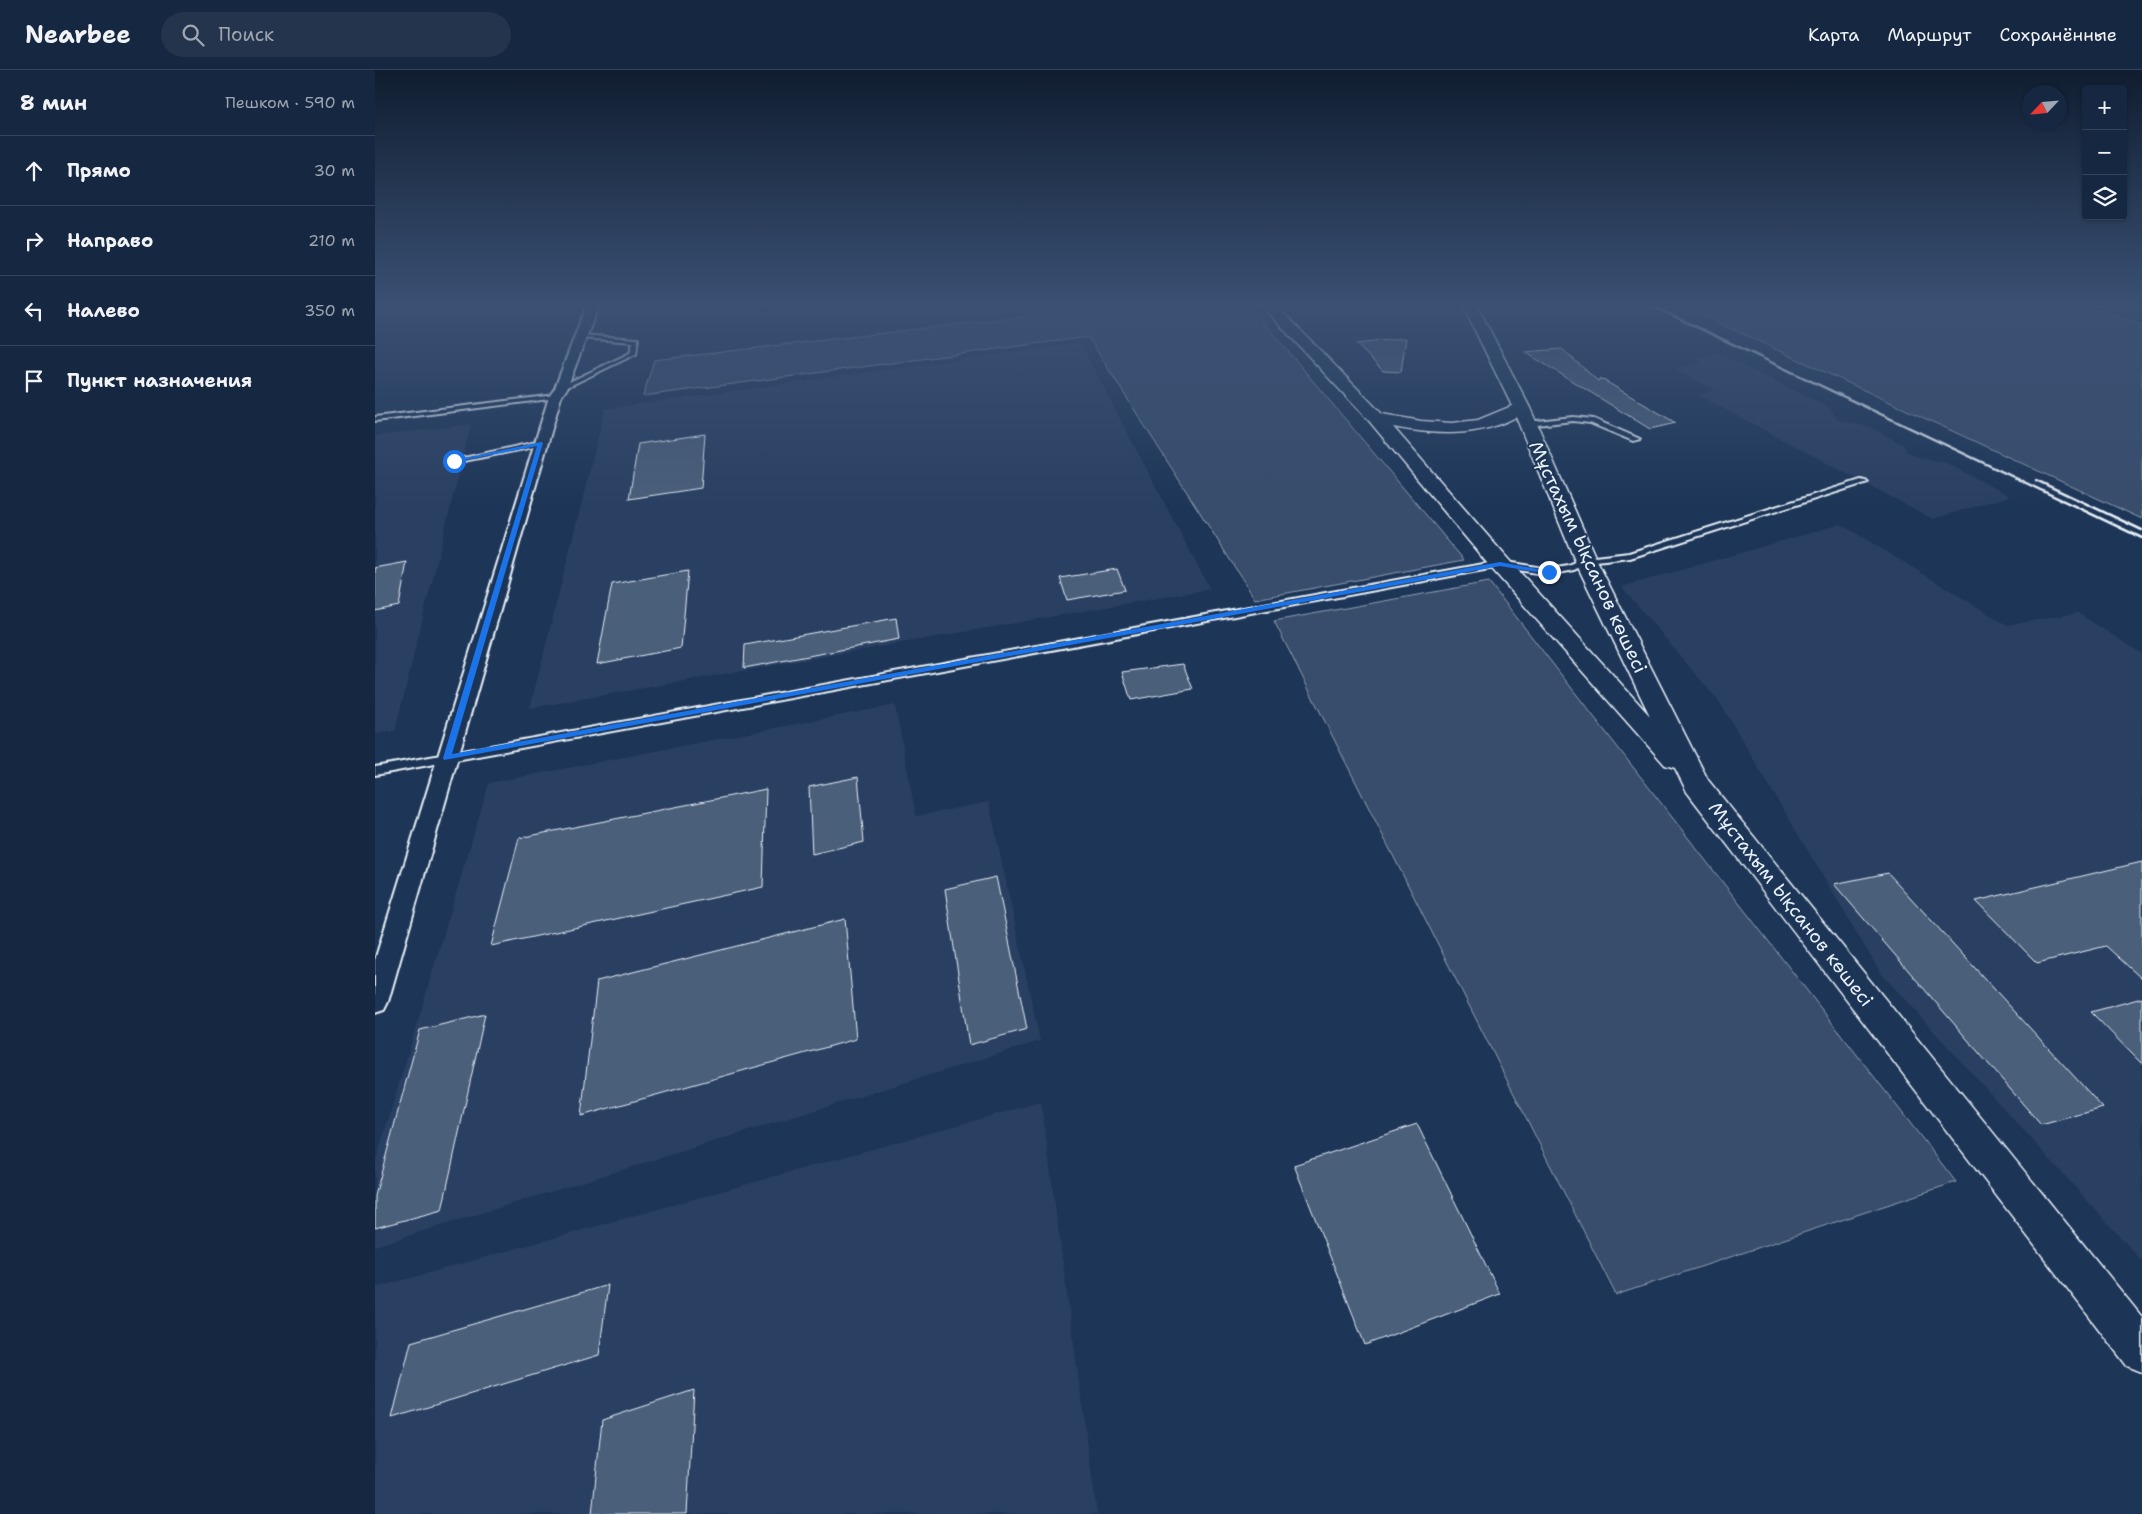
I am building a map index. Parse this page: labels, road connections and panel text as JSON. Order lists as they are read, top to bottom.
{
  "streets": {
    "main road": ["Мұстахым Ықсанов көшесі"]
  },
  "north": "bottom left",
  "page": {
    "header": "Nearbee",
    "search": "Поиск",
    "nav": ["Карта", "Маршрут", "Сохранённые"],
    "heading": ["8 мин", "Пешком · 590 m"],
    "map_buttons": ["+", "−"],
    "list": [
      ["Прямо", "30 m"],
      ["Направо", "210 m"],
      ["Налево", "350 m"],
      "Пункт назначения"
    ]
  }
}
